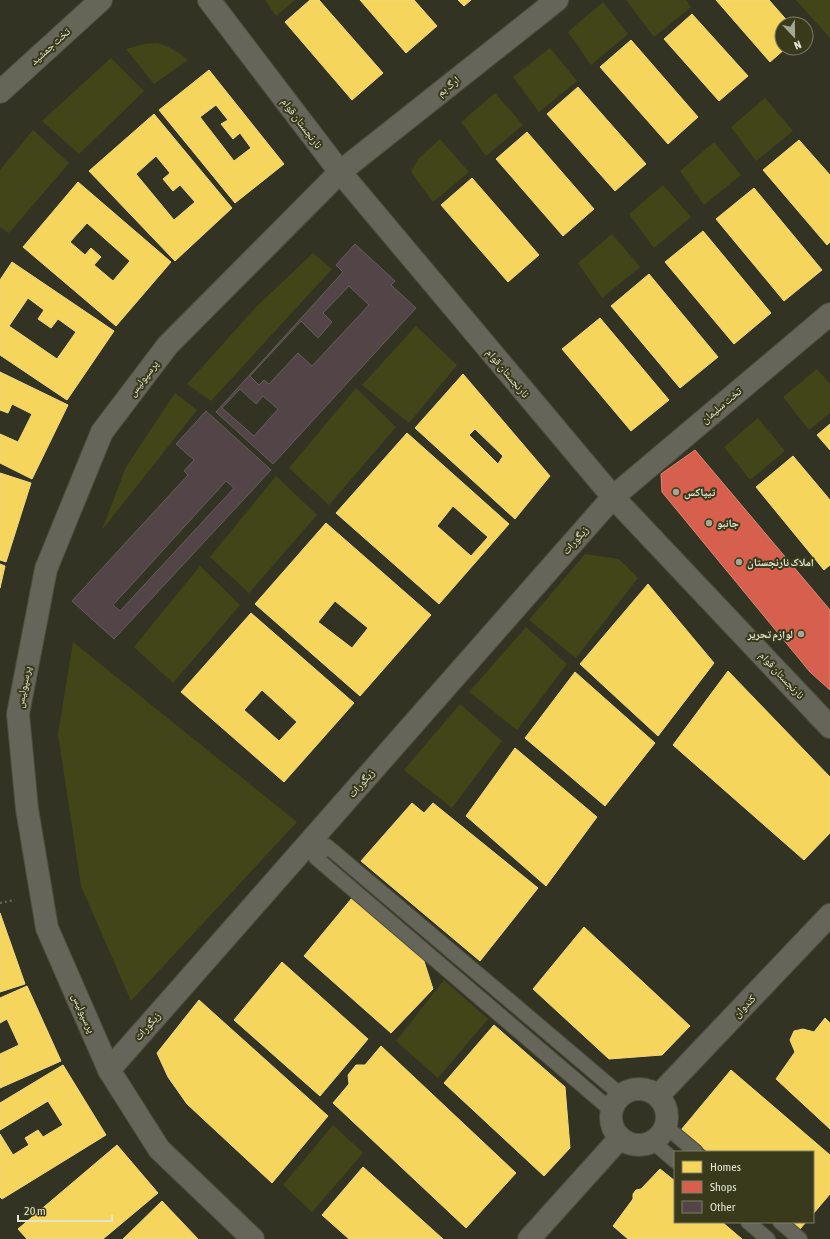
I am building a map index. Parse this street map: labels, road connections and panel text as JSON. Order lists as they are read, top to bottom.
{
  "streets": {
    "street": [
      "تخت جمشید",
      "ارگ بم",
      "نارنجستان قوام",
      "پرسپولیس",
      "تخت سلیمان",
      "زیگورات",
      "کندوان"
    ]
  },
  "crossings": [
    ["ارگ بم", "نارنجستان قوام"],
    ["ارگ بم", "پرسپولیس"],
    ["نارنجستان قوام", "پرسپولیس"],
    ["نارنجستان قوام", "تخت سلیمان"],
    ["نارنجستان قوام", "زیگورات"],
    ["پرسپولیس", "زیگورات"],
    ["تخت سلیمان", "زیگورات"]
  ],
  "places": [
    "تیپاکس",
    "جانبو",
    "املاک نارنجستان",
    "لوازم تحریر"
  ],
  "legend": ["Homes", "Shops", "Other"],
  "scale_bar": "20 m",
  "north": "bottom"
}
